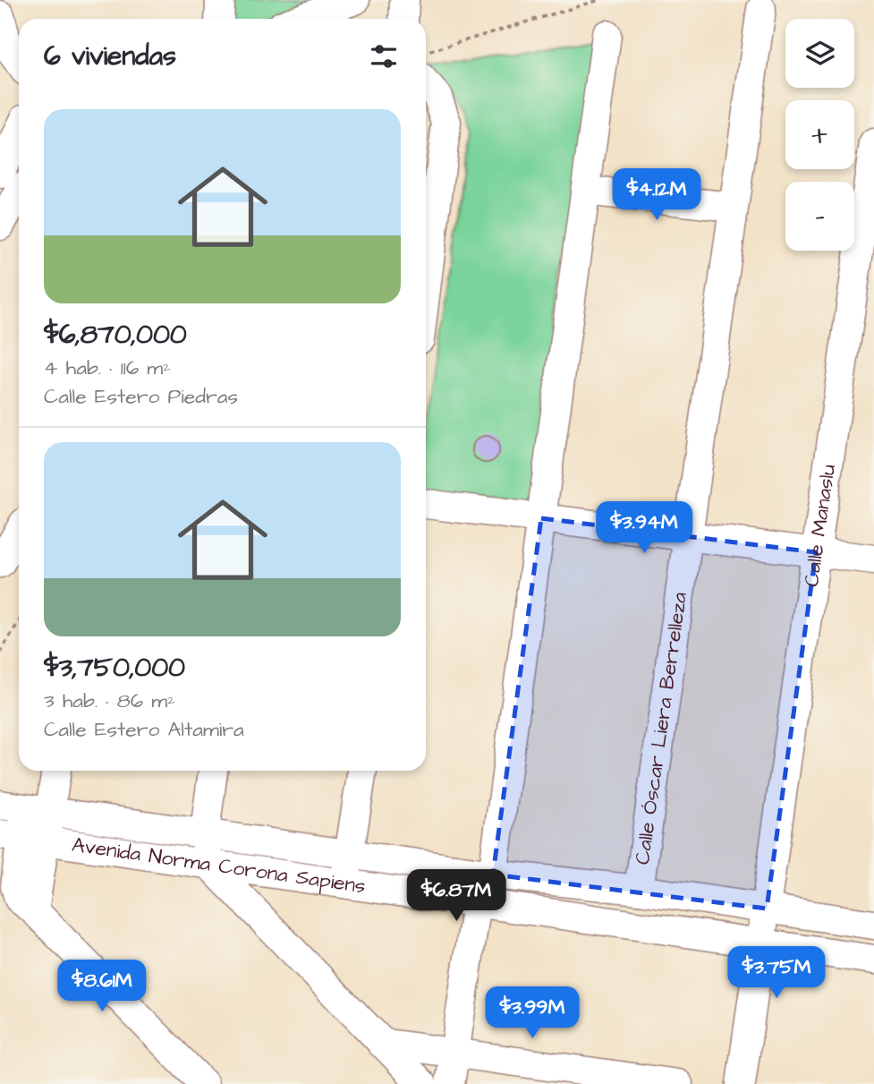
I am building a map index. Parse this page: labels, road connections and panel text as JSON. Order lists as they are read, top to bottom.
{
  "streets": {
    "street": ["Calle Manaslu", "Calle Óscar Liera Berrelleza", "Avenida Norma Corona Sapiens"]
  },
  "crossings": [
    ["Calle Manaslu", "Avenida Norma Corona Sapiens"],
    ["Calle Óscar Liera Berrelleza", "Avenida Norma Corona Sapiens"]
  ],
  "page": {
    "map_buttons": ["+", "−"],
    "heading": "6 viviendas",
    "list": [
      {
        "name": "$6,870,000",
        "note": "4 hab. · 116 m² · Calle Estero Piedras"
      },
      {
        "name": "$3,750,000",
        "note": "3 hab. · 86 m² · Calle Estero Altamira"
      }
    ],
    "price": [
      "$4.12M",
      "$3.94M",
      "$6.87M",
      "$3.75M",
      "$8.61M",
      "$3.99M"
    ]
  }
}
